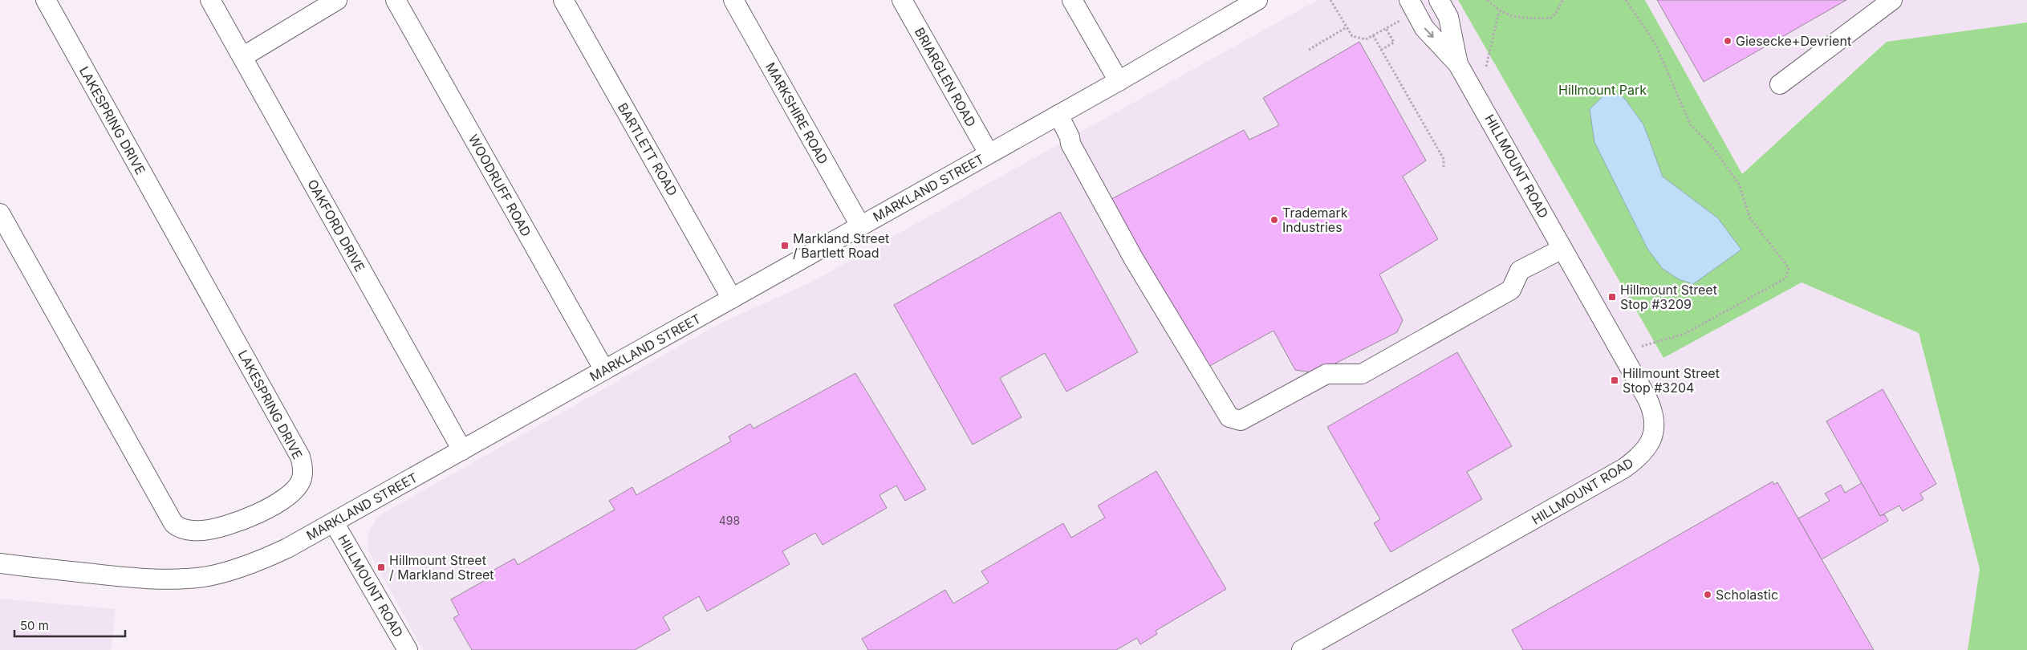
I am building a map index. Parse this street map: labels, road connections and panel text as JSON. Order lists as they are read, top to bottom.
{
  "streets": {
    "street": [
      "BRIARGLEN ROAD",
      "MARKSHIRE ROAD",
      "LAKESPRING DRIVE",
      "BARTLETT ROAD",
      "HILLMOUNT ROAD",
      "WOODRUFF ROAD",
      "MARKLAND STREET",
      "OAKFORD DRIVE"
    ]
  },
  "crossings": [
    ["BRIARGLEN ROAD", "MARKLAND STREET"],
    ["MARKSHIRE ROAD", "MARKLAND STREET"],
    ["BARTLETT ROAD", "MARKLAND STREET"],
    ["HILLMOUNT ROAD", "MARKLAND STREET"],
    ["WOODRUFF ROAD", "MARKLAND STREET"],
    ["MARKLAND STREET", "OAKFORD DRIVE"]
  ],
  "parks": ["Hillmount Park"],
  "places": {
    "other": ["Giesecke+Devrient", "Trademark Industries", "Scholastic"],
    "transit": [
      "Markland Street / Bartlett Road",
      "Hillmount Street Stop #3209",
      "Hillmount Street Stop #3204",
      "Hillmount Street / Markland Street"
    ]
  },
  "house_numbers": ["498"],
  "scale_bar": "50 m"
}
